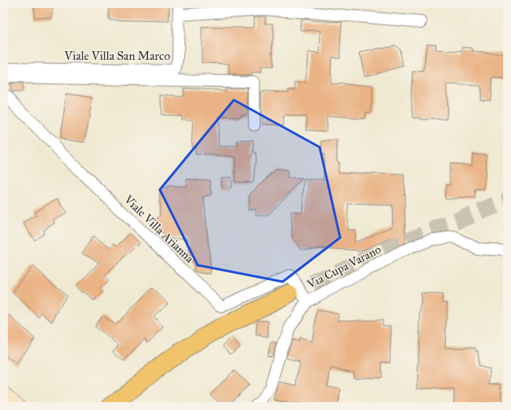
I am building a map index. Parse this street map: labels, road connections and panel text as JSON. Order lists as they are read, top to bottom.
{
  "streets": {
    "street": ["Viale Villa San Marco", "Viale Villa Arianna", "Via Cupa Varano"]
  },
  "crossings": [
    ["Viale Villa Arianna", "Via Cupa Varano"]
  ]
}
